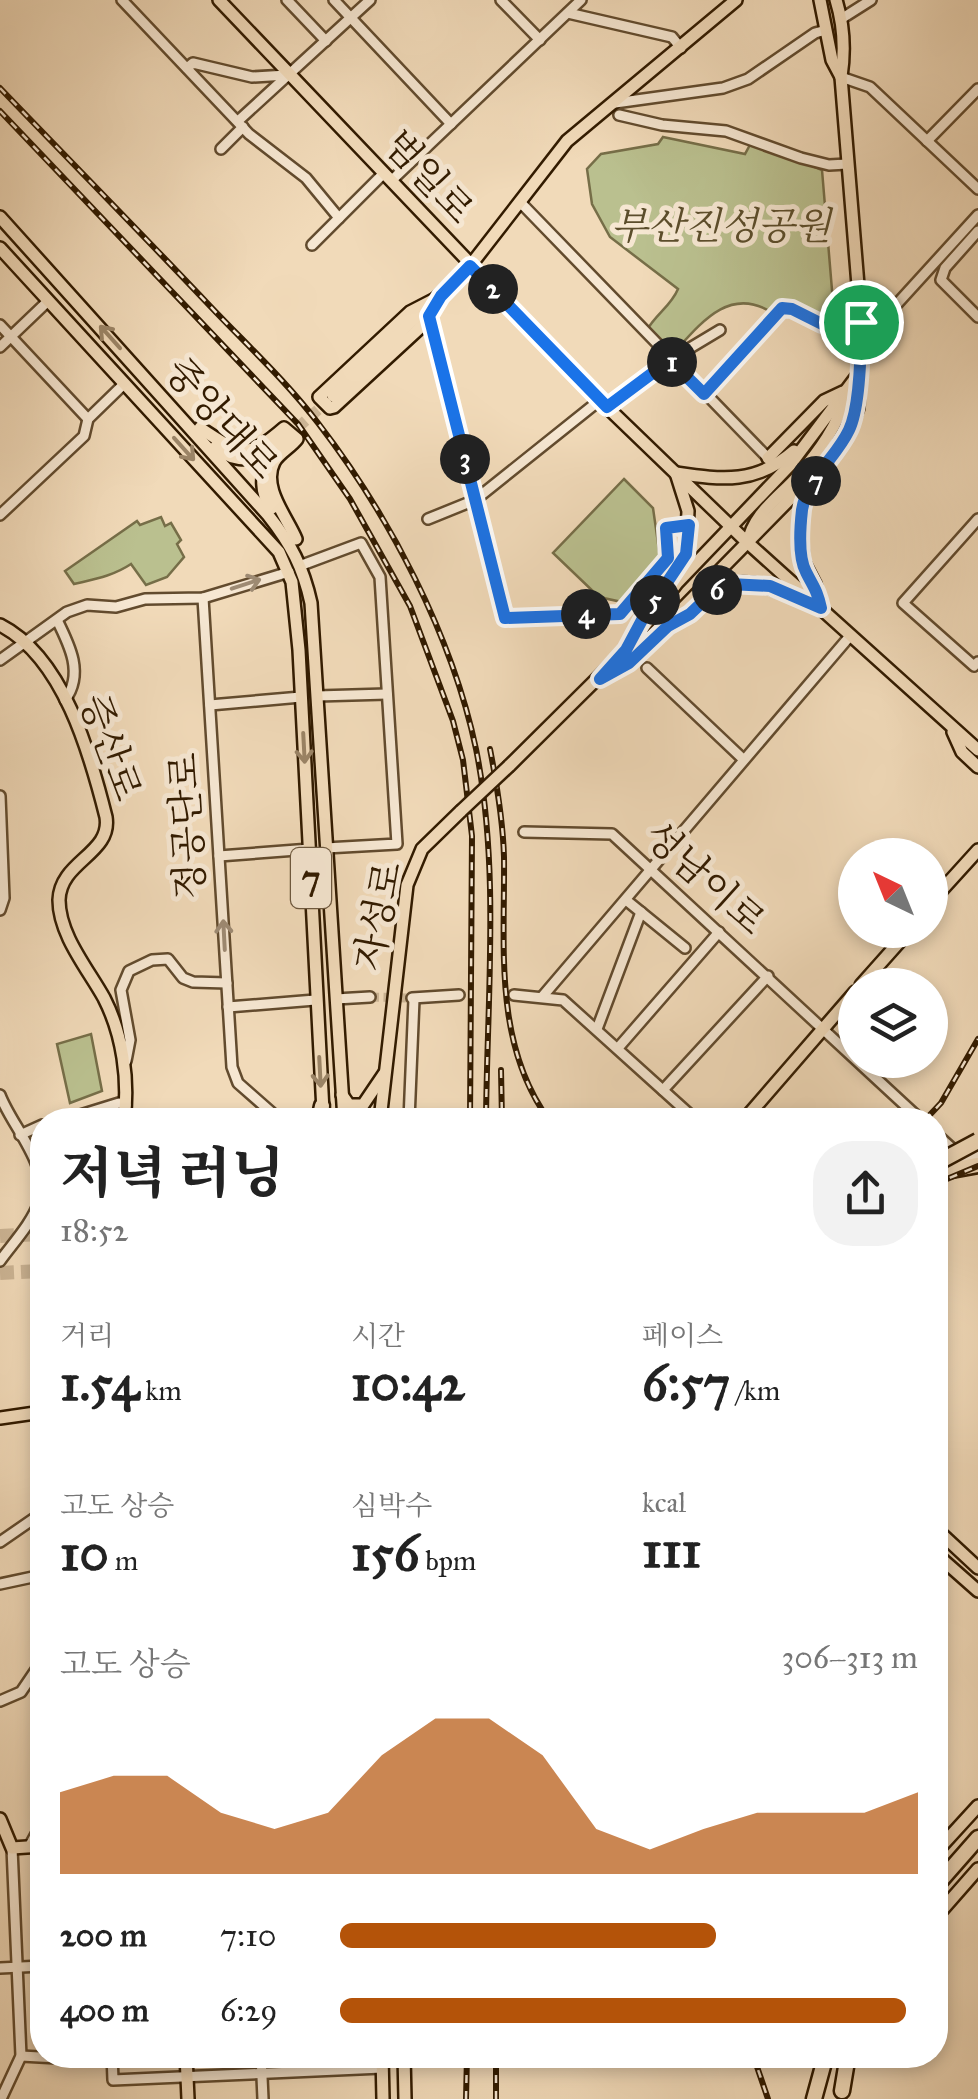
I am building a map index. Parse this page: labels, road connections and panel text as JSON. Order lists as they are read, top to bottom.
{
  "streets": {
    "main road": [
      "범일로",
      "중앙대로",
      "증산로",
      "7",
      "자성로"
    ],
    "street": ["정공단로", "성남이로"]
  },
  "crossings": [
    ["범일로", "자성로"],
    ["중앙대로", "7"]
  ],
  "parks": ["부산진성공원"],
  "north": "top left",
  "page": {
    "pins": [
      "2",
      "1",
      "3",
      "7",
      "6",
      "5",
      "4"
    ],
    "heading": ["저녁 러닝", "18:52"],
    "stats": [
      ["거리", "1.54 km"],
      ["시간", "10:42"],
      ["페이스", "6:57 /km"],
      ["고도 상승", "10 m"],
      ["심박수", "156 bpm"],
      ["kcal", "111"]
    ],
    "chart": ["고도 상승", "306–313 m"],
    "list": [
      {
        "name": "200 m",
        "note": "7:10"
      },
      {
        "name": "400 m",
        "note": "6:29"
      }
    ]
  }
}
